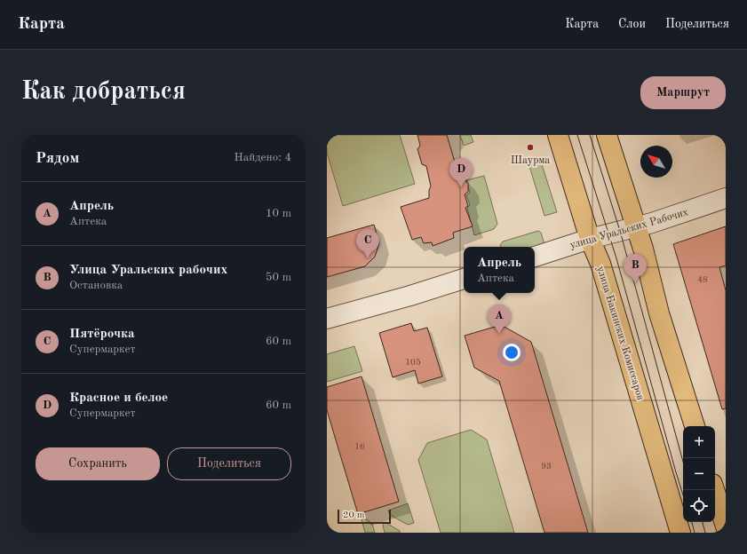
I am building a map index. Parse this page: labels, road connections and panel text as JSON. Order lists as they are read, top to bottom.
{
  "streets": {
    "main road": ["улица Бакинских Комиссаров"],
    "street": ["улица Уральских Рабочих"]
  },
  "crossings": [
    ["улица Уральских Рабочих", "улица Бакинских Комиссаров"]
  ],
  "places": ["Шаурма"],
  "house_numbers": [
    "48",
    "105",
    "16",
    "93"
  ],
  "scale_bar": "20 m",
  "north": "top left",
  "page": {
    "header": "Карта",
    "nav": ["Карта", "Слои", "Поделиться"],
    "buttons": [
      "Маршрут",
      ["Сохранить", "Поделиться"]
    ],
    "title": "Как добраться",
    "heading": ["Рядом", "Найдено: 4"],
    "pins": [
      "D",
      "C",
      "B",
      "A"
    ],
    "list": [
      {
        "mark": "A",
        "name": "Апрель",
        "note": "Аптека",
        "value": "10 m"
      },
      {
        "mark": "B",
        "name": "Улица Уральских рабочих",
        "note": "Остановка",
        "value": "50 m"
      },
      {
        "mark": "C",
        "name": "Пятёрочка",
        "note": "Супермаркет",
        "value": "60 m"
      },
      {
        "mark": "D",
        "name": "Красное и белое",
        "note": "Супермаркет",
        "value": "60 m"
      }
    ],
    "popup": ["Апрель", "Аптека"],
    "map_buttons": ["+", "−"],
    "scale": "20 m"
  }
}
